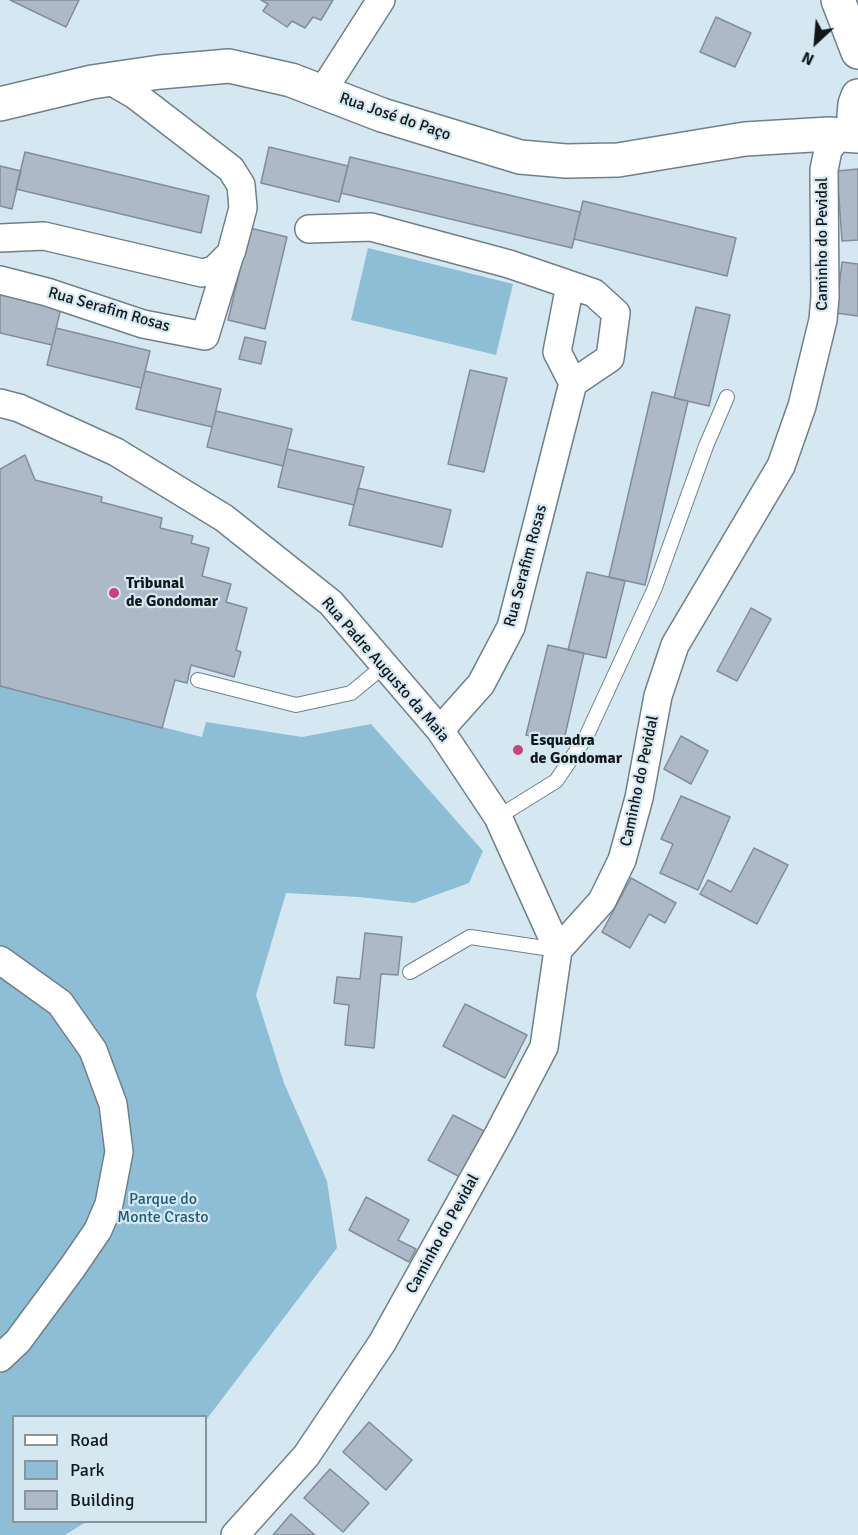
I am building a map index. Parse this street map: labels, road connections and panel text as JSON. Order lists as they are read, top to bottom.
{
  "streets": {
    "street": [
      "Rua José do Paço",
      "Caminho do Pevidal",
      "Rua Serafim Rosas",
      "Rua Padre Augusto da Maia"
    ]
  },
  "crossings": [
    ["Rua José do Paço", "Caminho do Pevidal"],
    ["Rua José do Paço", "Rua Serafim Rosas"],
    ["Caminho do Pevidal", "Rua Padre Augusto da Maia"],
    ["Rua Serafim Rosas", "Rua Padre Augusto da Maia"]
  ],
  "parks": ["Parque do Monte Crasto"],
  "places": ["Tribunal de Gondomar", "Esquadra de Gondomar"],
  "legend": ["Road", "Park", "Building"],
  "north": "bottom left"
}
